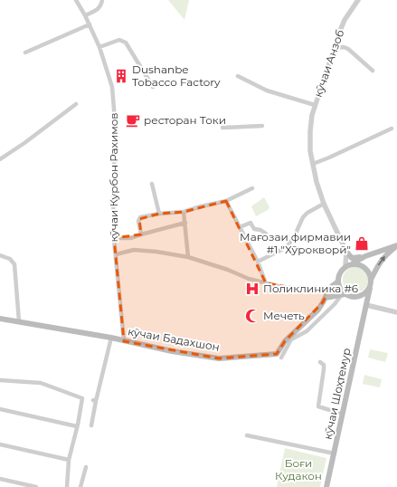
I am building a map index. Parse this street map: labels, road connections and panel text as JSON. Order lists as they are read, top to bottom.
{
  "streets": {
    "main road": ["кӯчаи Бадахшон", "кӯчаи Шоҳтемур"],
    "street": ["кӯчаи Анзоб", "кӯчаи Курбон Рахимов"]
  },
  "crossings": [
    ["кӯчаи Курбон Рахимов", "кӯчаи Бадахшон"],
    ["кӯчаи Бадахшон", "кӯчаи Шоҳтемур"]
  ],
  "parks": ["Боғи Кудакон"],
  "places": {
    "building": ["Dushanbe Tobacco Factory"],
    "cafe": ["ресторан Токи"],
    "shop": ["Мағозаи фирмавии #1 \"Хӯрокворӣ\""],
    "hospital": ["Поликлиника #6"],
    "mosque": ["Мечеть"]
  }
}
